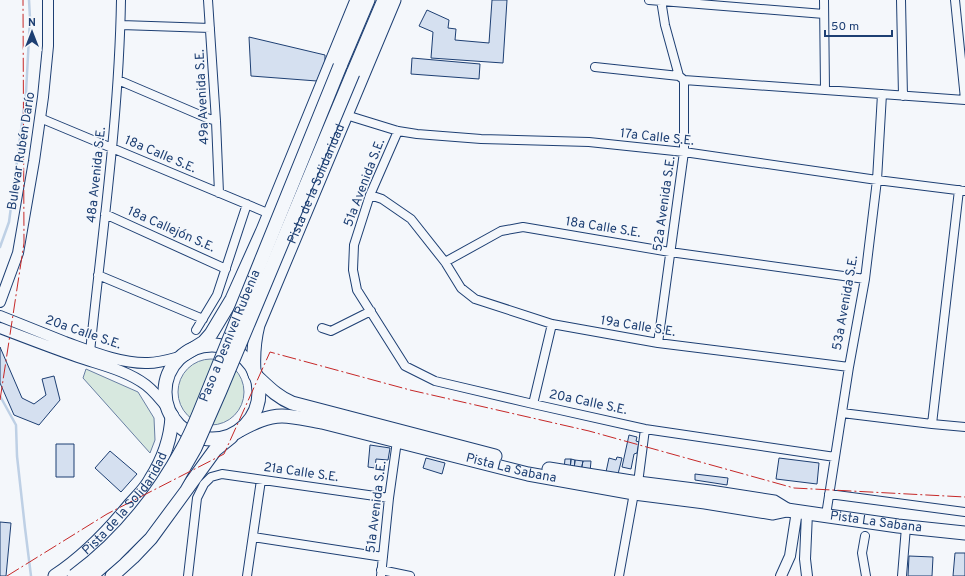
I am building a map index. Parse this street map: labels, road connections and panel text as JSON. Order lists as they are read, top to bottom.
{
  "streets": {
    "main road": ["Pista de la Solidaridad", "Paso a Desnivel Rubenia", "Pista La Sabana"],
    "street": [
      "49a Avenida S.E.",
      "17a Calle S.E.",
      "Bulevar Rubén Darío",
      "18a Calle S.E.",
      "48a Avenida S.E.",
      "51a Avenida S.E.",
      "52a Avenida S.E.",
      "18a Callejón S.E.",
      "53a Avenida S.E.",
      "19a Calle S.E.",
      "20a Calle S.E.",
      "21a Calle S.E."
    ]
  },
  "crossings": [
    ["49a Avenida S.E.", "18a Calle S.E."],
    ["17a Calle S.E.", "51a Avenida S.E."],
    ["17a Calle S.E.", "Pista de la Solidaridad"],
    ["17a Calle S.E.", "52a Avenida S.E."],
    ["17a Calle S.E.", "53a Avenida S.E."],
    ["Bulevar Rubén Darío", "18a Calle S.E."],
    ["18a Calle S.E.", "48a Avenida S.E."],
    ["18a Calle S.E.", "52a Avenida S.E."],
    ["18a Calle S.E.", "53a Avenida S.E."],
    ["18a Calle S.E.", "19a Calle S.E."],
    ["48a Avenida S.E.", "18a Callejón S.E."],
    ["48a Avenida S.E.", "20a Calle S.E."],
    ["51a Avenida S.E.", "20a Calle S.E."],
    ["51a Avenida S.E.", "Pista La Sabana"],
    ["51a Avenida S.E.", "21a Calle S.E."],
    ["Pista de la Solidaridad", "20a Calle S.E."],
    ["Pista de la Solidaridad", "Pista La Sabana"],
    ["52a Avenida S.E.", "19a Calle S.E."],
    ["53a Avenida S.E.", "19a Calle S.E."],
    ["53a Avenida S.E.", "20a Calle S.E."],
    ["53a Avenida S.E.", "Pista La Sabana"],
    ["20a Calle S.E.", "Pista La Sabana"]
  ],
  "scale_bar": "50 m",
  "north": "top"
}
